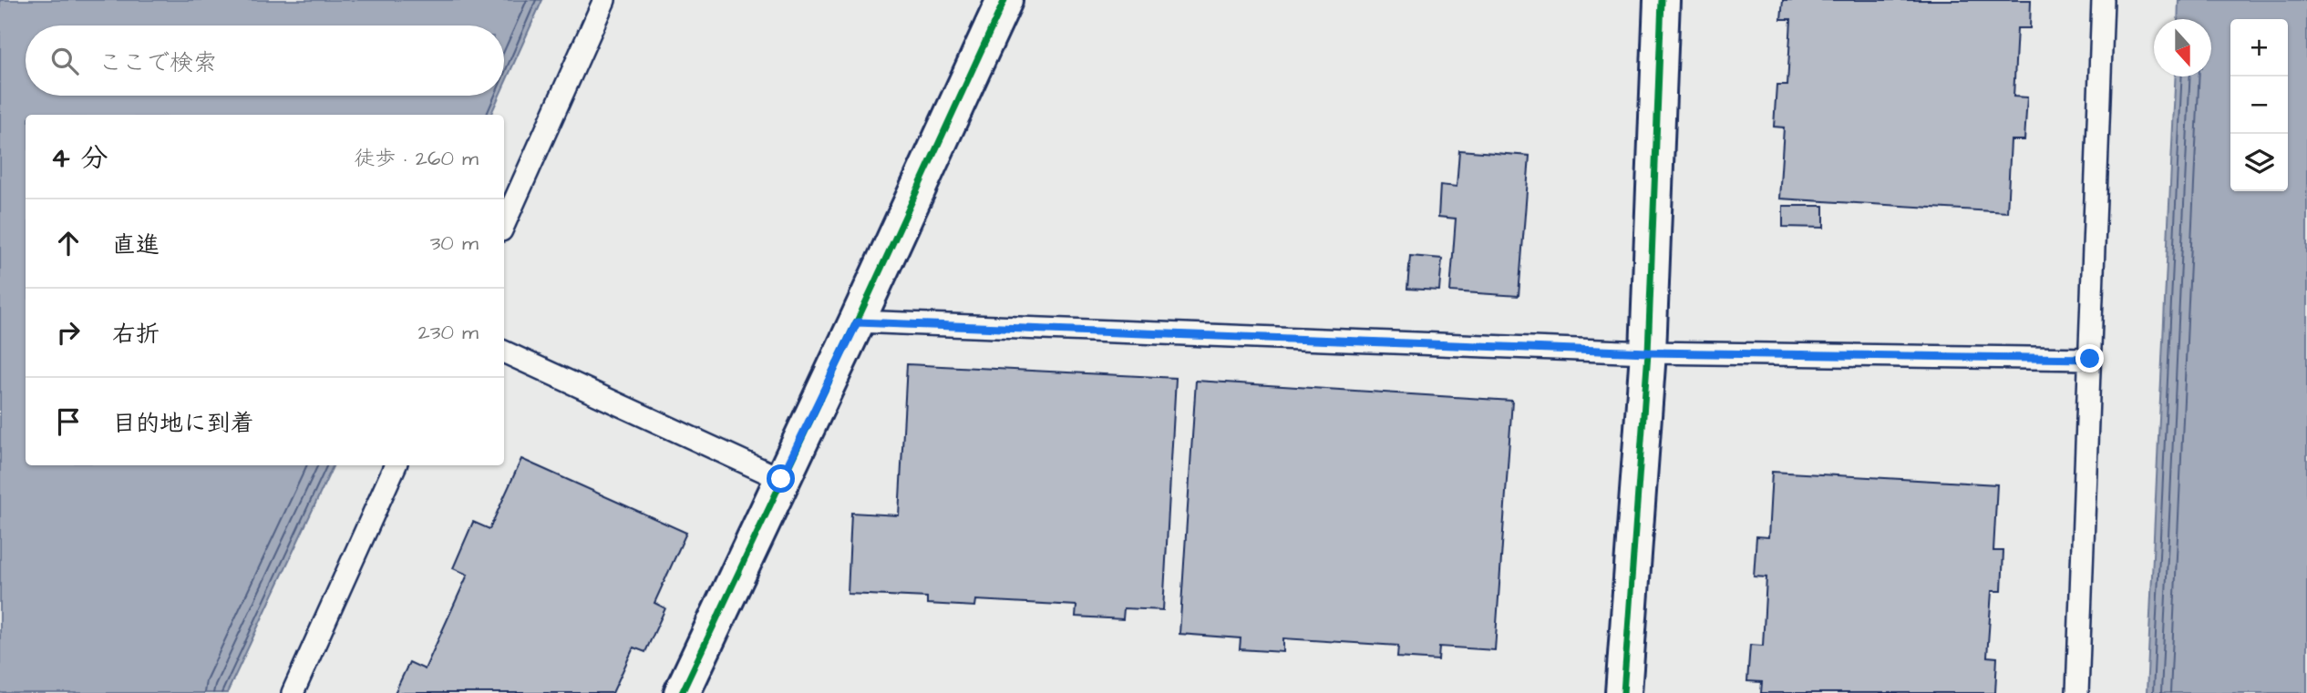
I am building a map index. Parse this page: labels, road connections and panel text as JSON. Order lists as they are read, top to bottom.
{
  "north": "bottom",
  "page": {
    "map_buttons": ["+", "−"],
    "search": "ここで検索",
    "heading": ["4 分", "徒歩 · 260 m"],
    "list": [
      ["直進", "30 m"],
      ["右折", "230 m"],
      "目的地に到着"
    ]
  }
}
